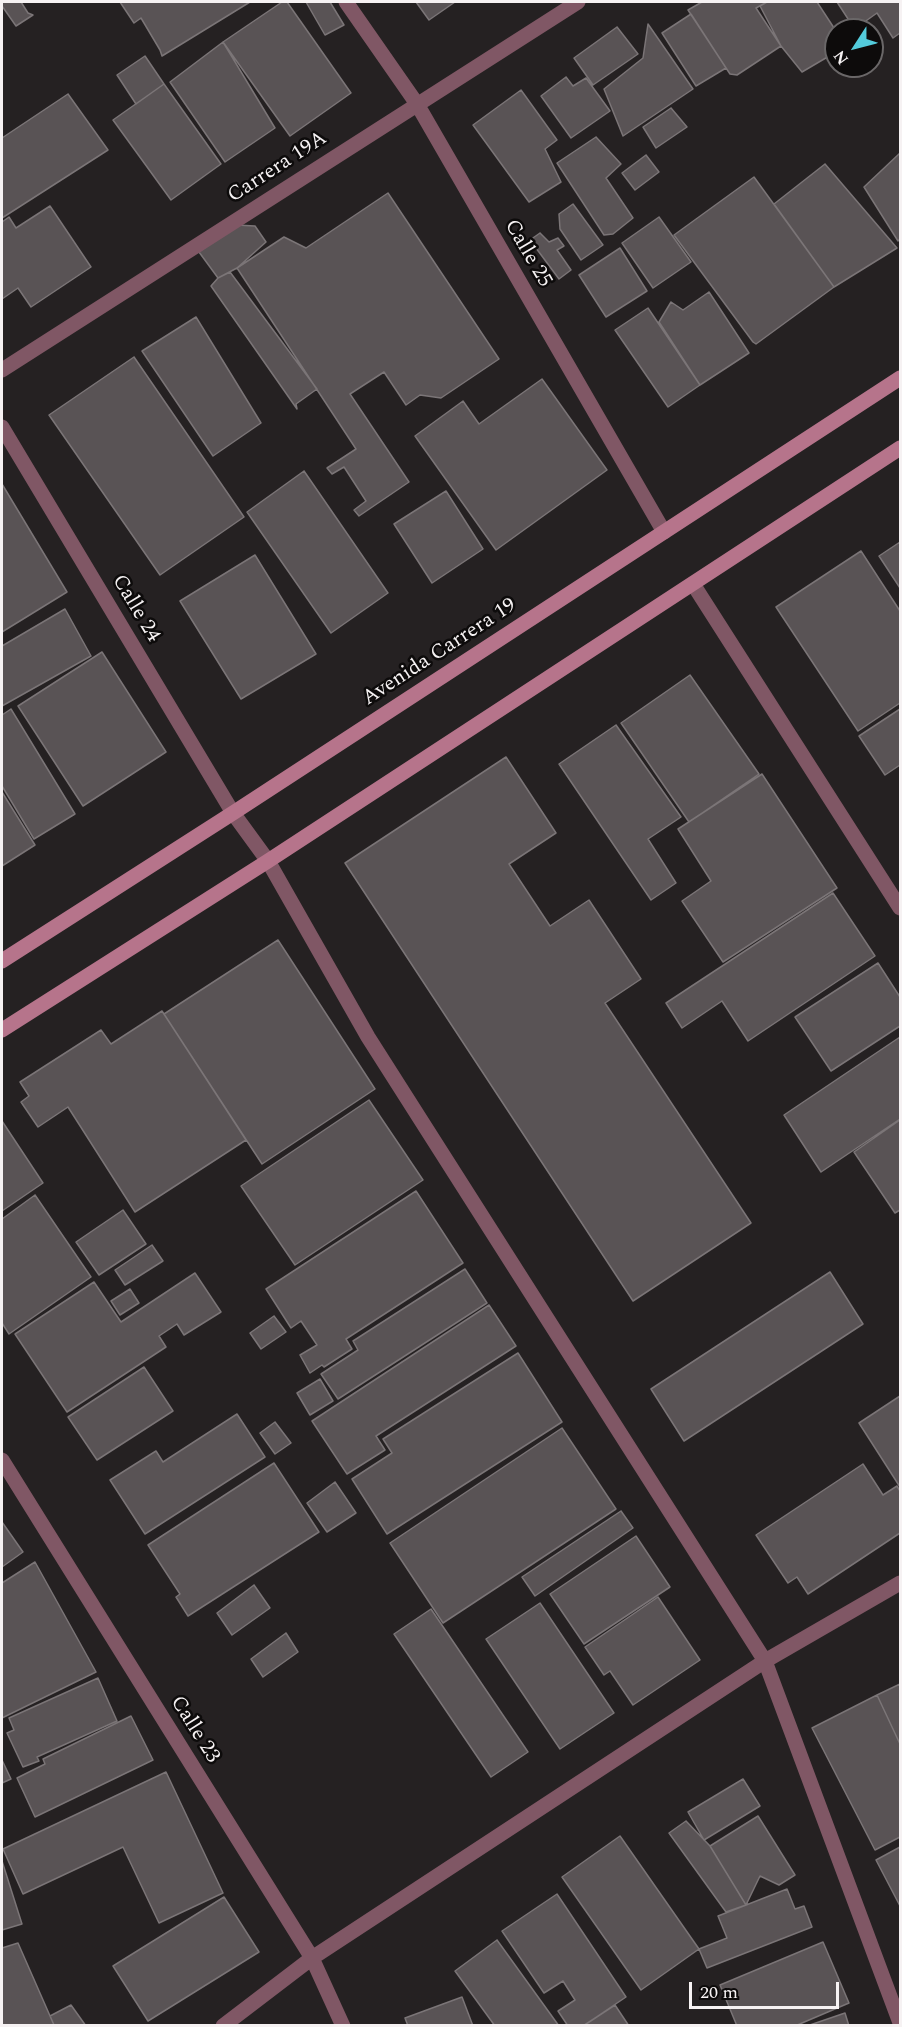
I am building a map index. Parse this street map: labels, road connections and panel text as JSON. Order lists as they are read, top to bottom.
{
  "streets": {
    "main road": ["Avenida Carrera 19"],
    "street": [
      "Carrera 19A",
      "Calle 25",
      "Calle 24",
      "Calle 23"
    ]
  },
  "crossings": [
    ["Carrera 19A", "Calle 25"],
    ["Calle 25", "Avenida Carrera 19"],
    ["Calle 24", "Avenida Carrera 19"]
  ],
  "scale_bar": "20 m",
  "north": "bottom left"
}
